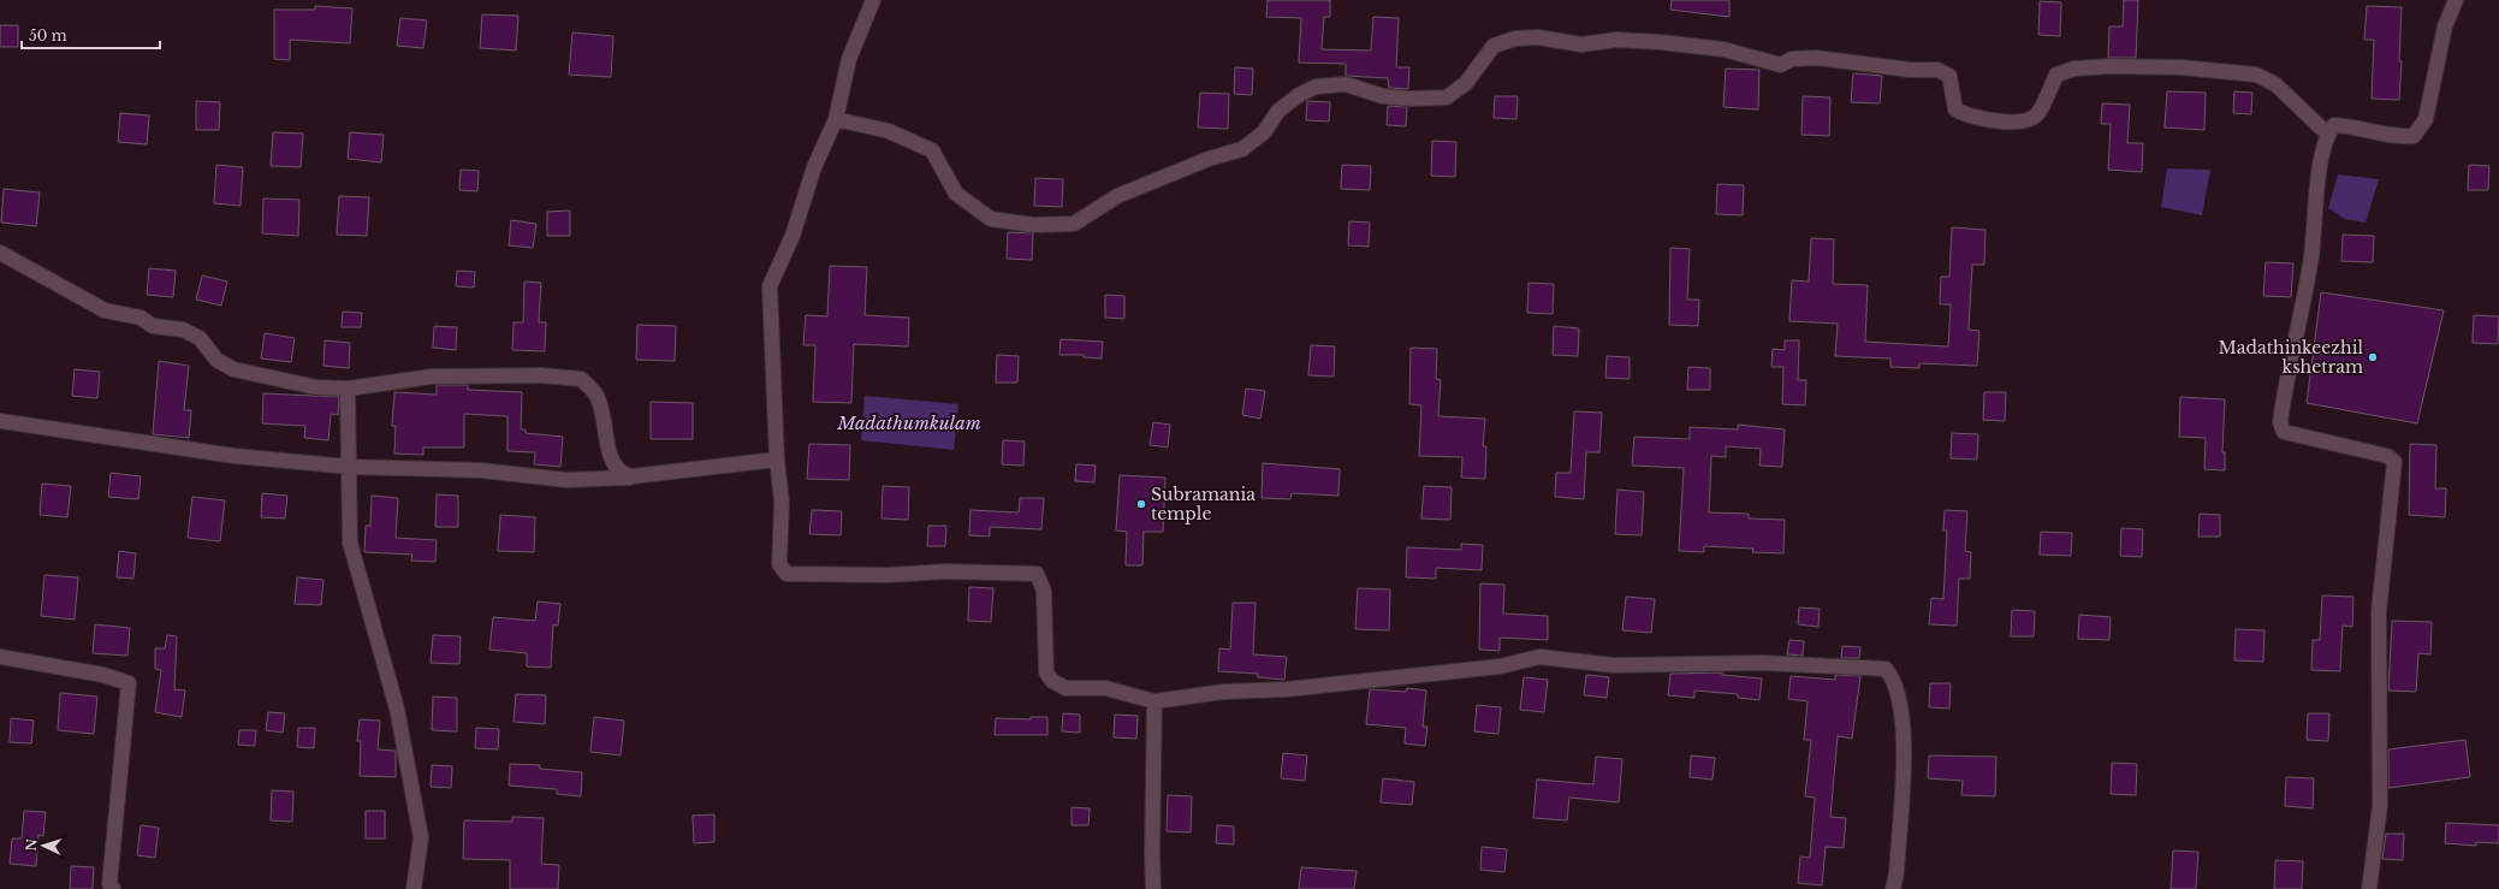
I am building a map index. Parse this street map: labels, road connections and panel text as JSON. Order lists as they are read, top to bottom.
{
  "water": ["Madathumkulam"],
  "places": ["Madathinkeezhil kshetram", "Subramania temple"],
  "scale_bar": "50 m",
  "north": "left"
}
